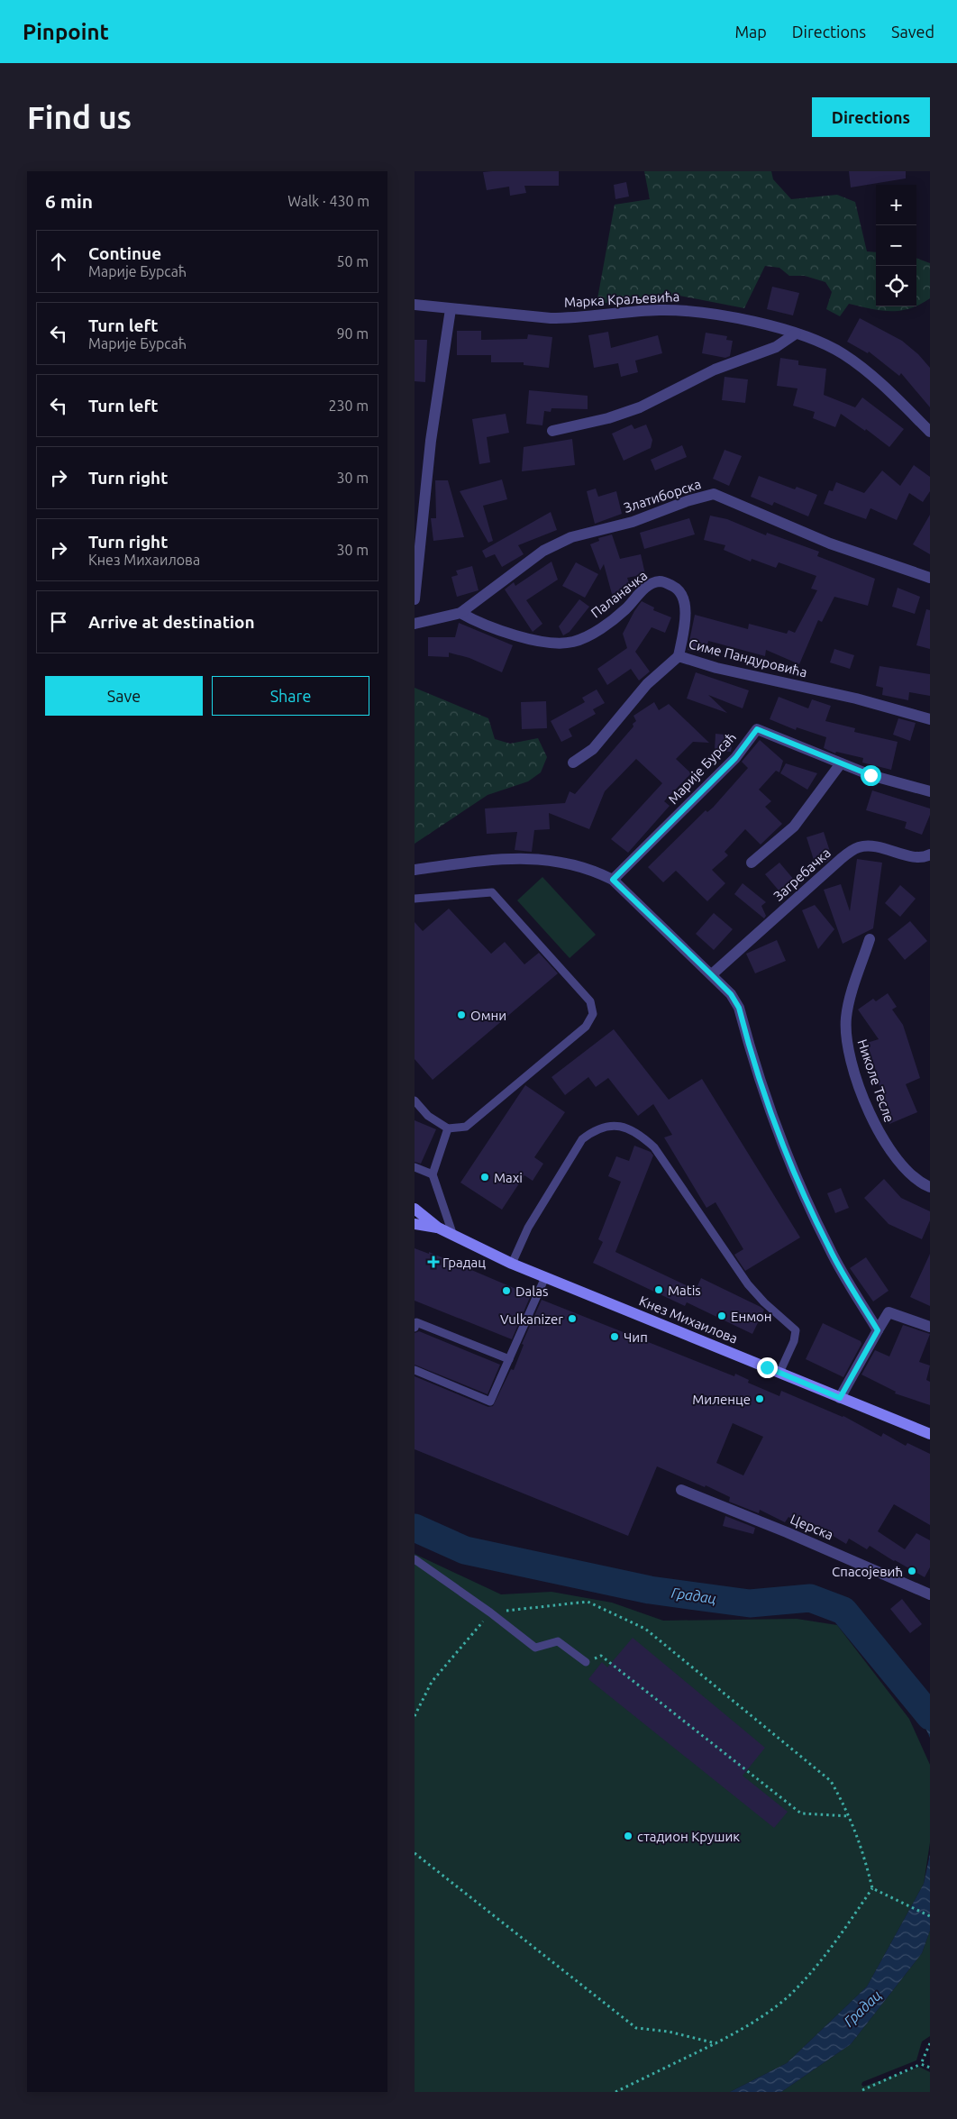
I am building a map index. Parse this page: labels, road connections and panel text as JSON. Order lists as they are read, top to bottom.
{
  "streets": {
    "main road": ["Кнез Михаилова"],
    "street": [
      "Марка Краљевића",
      "Златиборска",
      "Паланачка",
      "Симе Пандуровића",
      "Марије Бурсаћ",
      "Загребачка",
      "Николе Тесле",
      "Церска"
    ]
  },
  "crossings": [
    ["Златиборска", "Паланачка"],
    ["Паланачка", "Симе Пандуровића"]
  ],
  "water": ["Градац"],
  "places": {
    "other": [
      "Омни",
      "Maxi",
      "Matis",
      "Dalas",
      "Енмон",
      "Vulkanizer",
      "Чип",
      "Миленце",
      "Спасојевић",
      "стадион Крушик"
    ],
    "health": ["Градац"]
  },
  "page": {
    "header": "Pinpoint",
    "nav": ["Map", "Directions", "Saved"],
    "buttons": [
      "Directions",
      ["Save", "Share"]
    ],
    "title": "Find us",
    "heading": ["6 min", "Walk · 430 m"],
    "map_buttons": ["+", "−"],
    "list": [
      ["Continue", "Марије Бурсаћ", "50 m"],
      ["Turn left", "Марије Бурсаћ", "90 m"],
      ["Turn left", "230 m"],
      ["Turn right", "30 m"],
      ["Turn right", "Кнез Михаилова", "30 m"],
      "Arrive at destination"
    ]
  }
}
